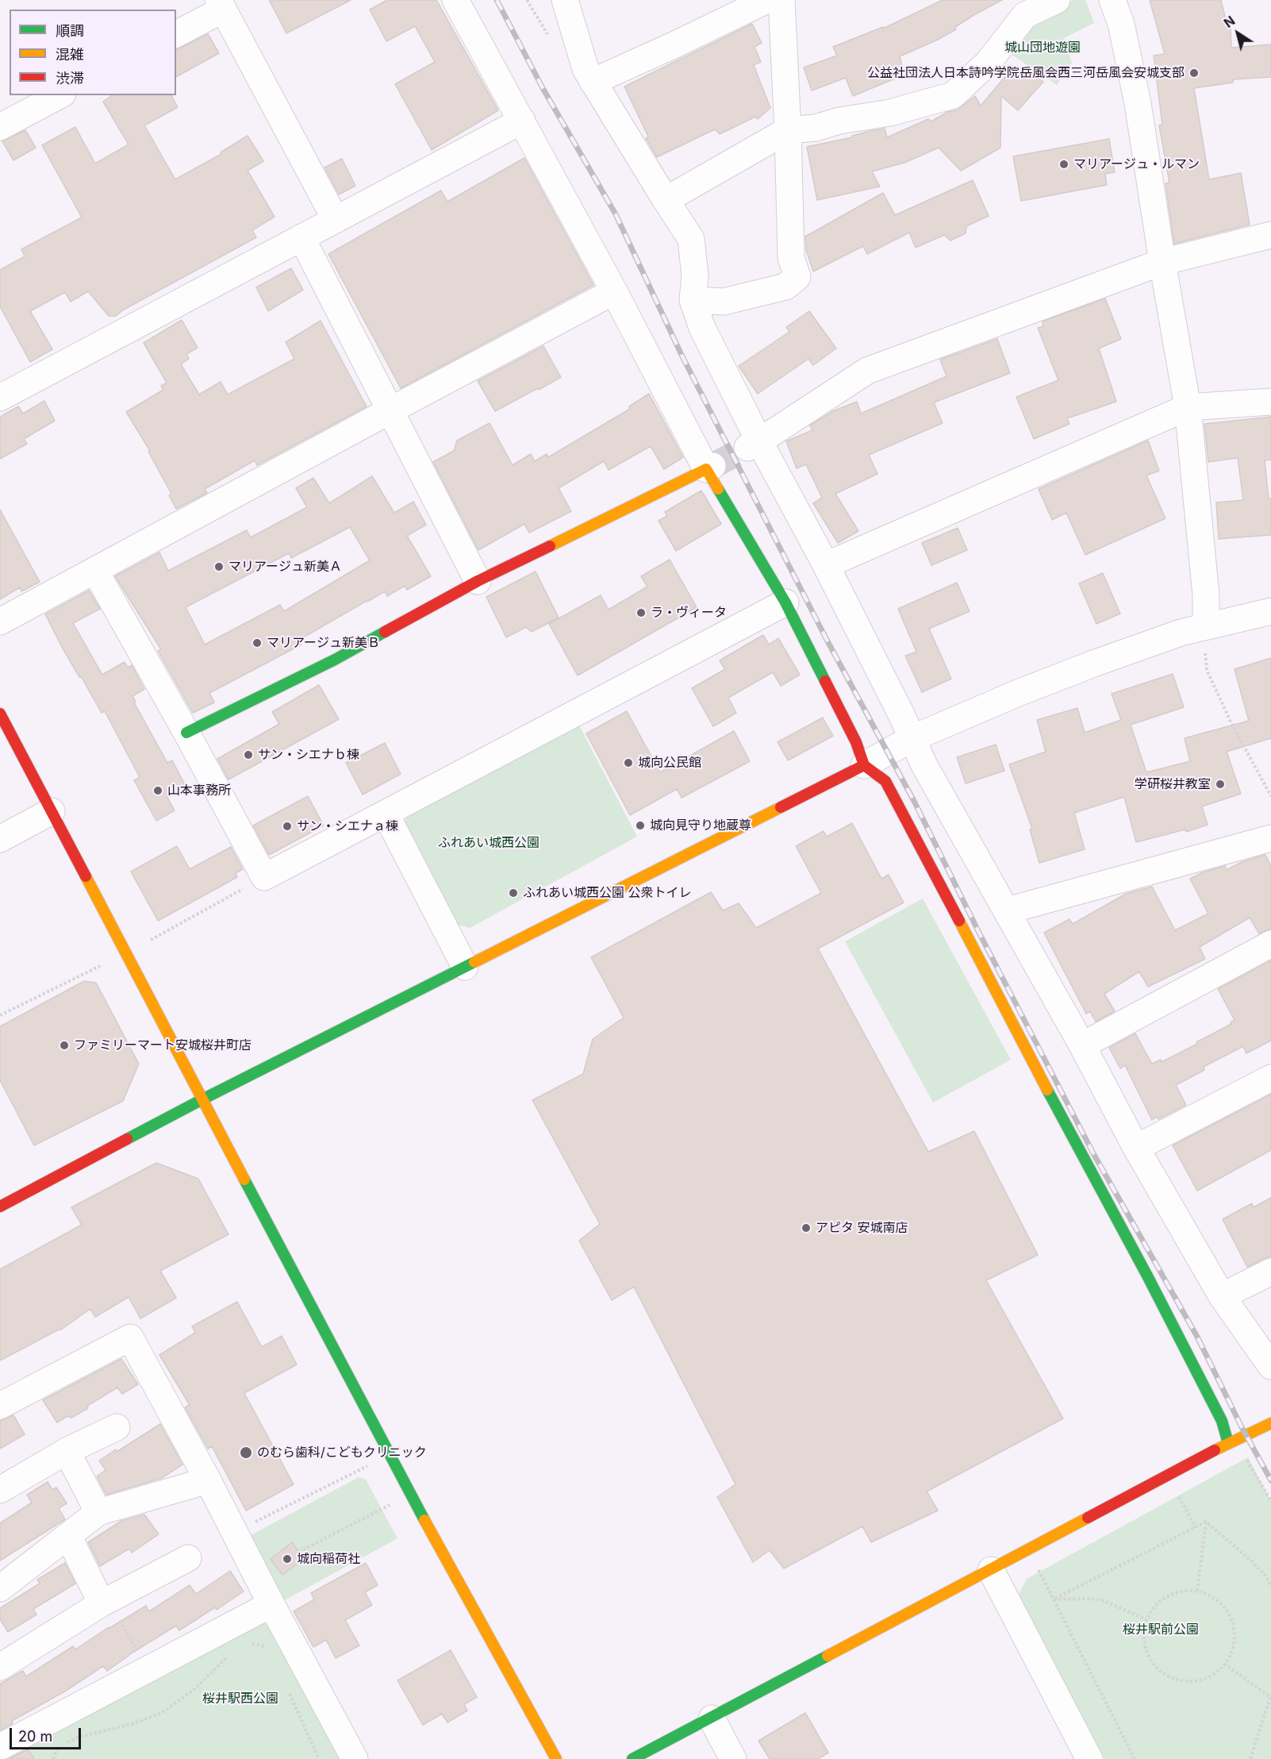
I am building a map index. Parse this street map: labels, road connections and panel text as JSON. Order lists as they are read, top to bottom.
{
  "parks": [
    "城山団地遊園",
    "ふれあい城西公園",
    "桜井駅前公園",
    "桜井駅西公園"
  ],
  "places": [
    "公益社団法人日本詩吟学院岳風会西三河岳風会安城支部",
    "マリアージュ・ルマン",
    "マリアージュ新美Ａ",
    "ラ・ヴィータ",
    "マリアージュ新美Ｂ",
    "サン・シエナｂ棟",
    "城向公民館",
    "学研桜井教室",
    "山本事務所",
    "城向見守り地蔵尊",
    "サン・シエナａ棟",
    "ふれあい城西公園 公衆トイレ",
    "ファミリーマート安城桜井町店",
    "アピタ 安城南店",
    "のむら歯科/こどもクリニック",
    "城向稲荷社"
  ],
  "legend": ["順調", "混雑", "渋滞"],
  "scale_bar": "20 m",
  "north": "top left"
}
